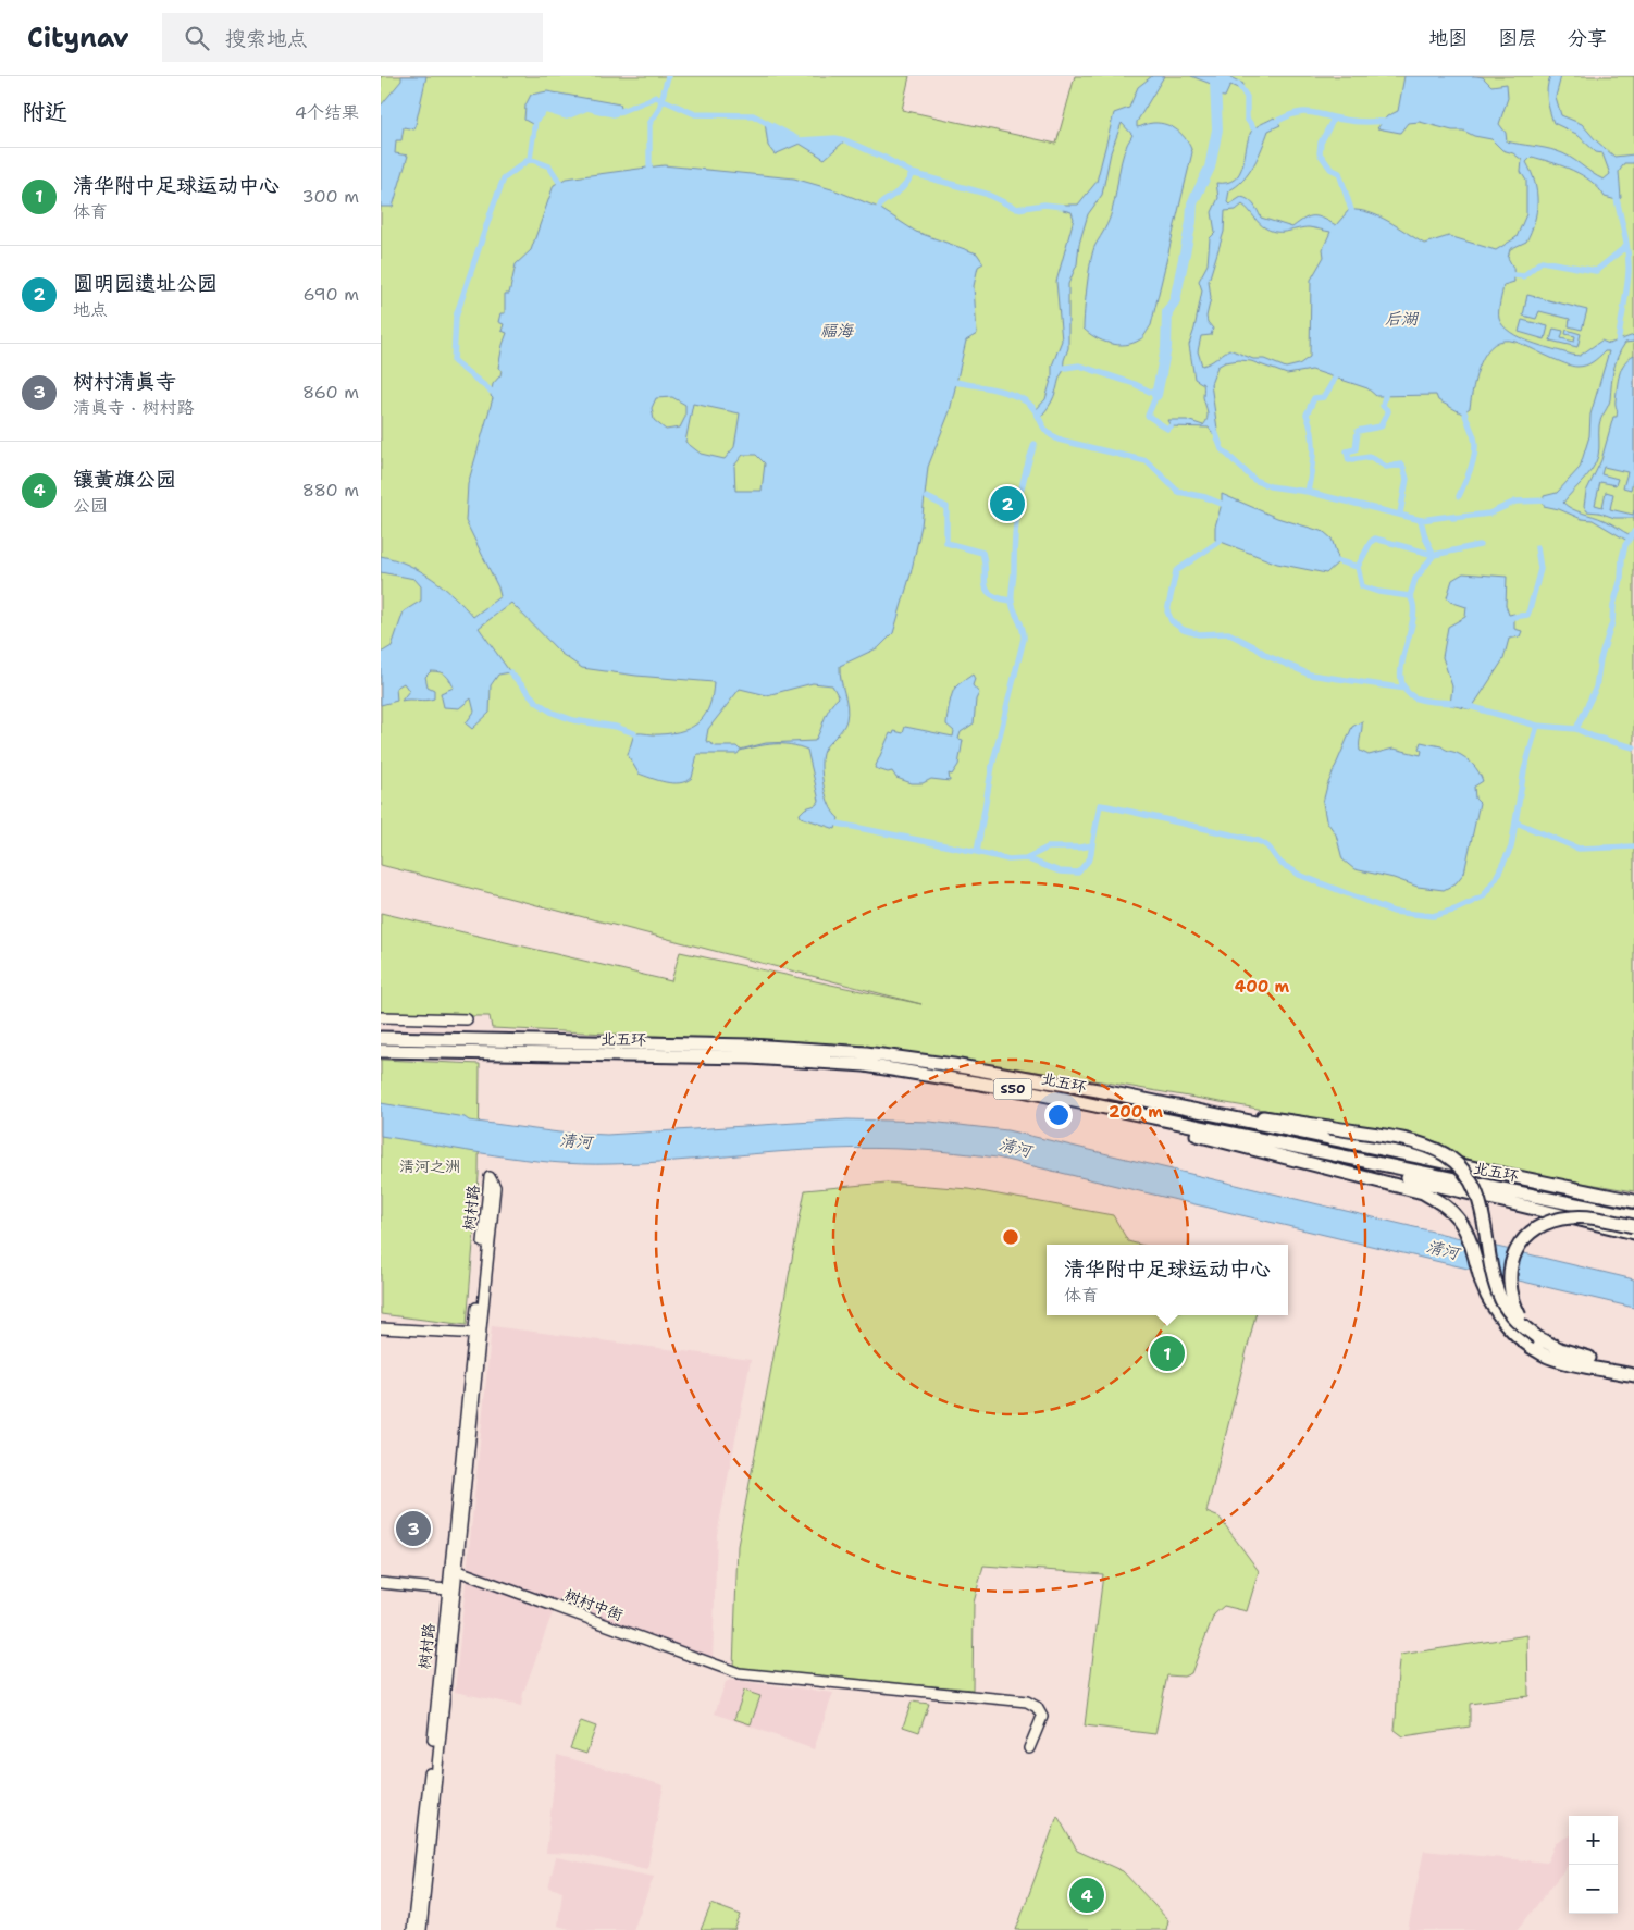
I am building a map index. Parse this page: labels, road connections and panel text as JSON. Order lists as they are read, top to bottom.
{
  "streets": {
    "highway": ["北五环", "S50"],
    "main road": ["树村路", "树村中街"]
  },
  "crossings": [
    ["树村路", "树村中街"]
  ],
  "water": ["后湖", "福海", "清河"],
  "parks": ["清河之洲"],
  "page": {
    "header": "Citynav",
    "search": "搜索地点",
    "nav": ["地图", "图层", "分享"],
    "heading": ["附近", "4个结果"],
    "list": [
      {
        "mark": "1",
        "name": "清华附中足球运动中心",
        "note": "体育",
        "value": "300 m"
      },
      {
        "mark": "2",
        "name": "圆明园遗址公园",
        "note": "地点",
        "value": "690 m"
      },
      {
        "mark": "3",
        "name": "树村清真寺",
        "note": "清真寺 · 树村路",
        "value": "860 m"
      },
      {
        "mark": "4",
        "name": "镶黄旗公园",
        "note": "公园",
        "value": "880 m"
      }
    ],
    "pins": [
      "2",
      "1",
      "3",
      "4"
    ],
    "popup": ["清华附中足球运动中心", "体育"],
    "map_buttons": ["+", "−"]
  },
  "rings": ["400 m", "200 m"]
}
